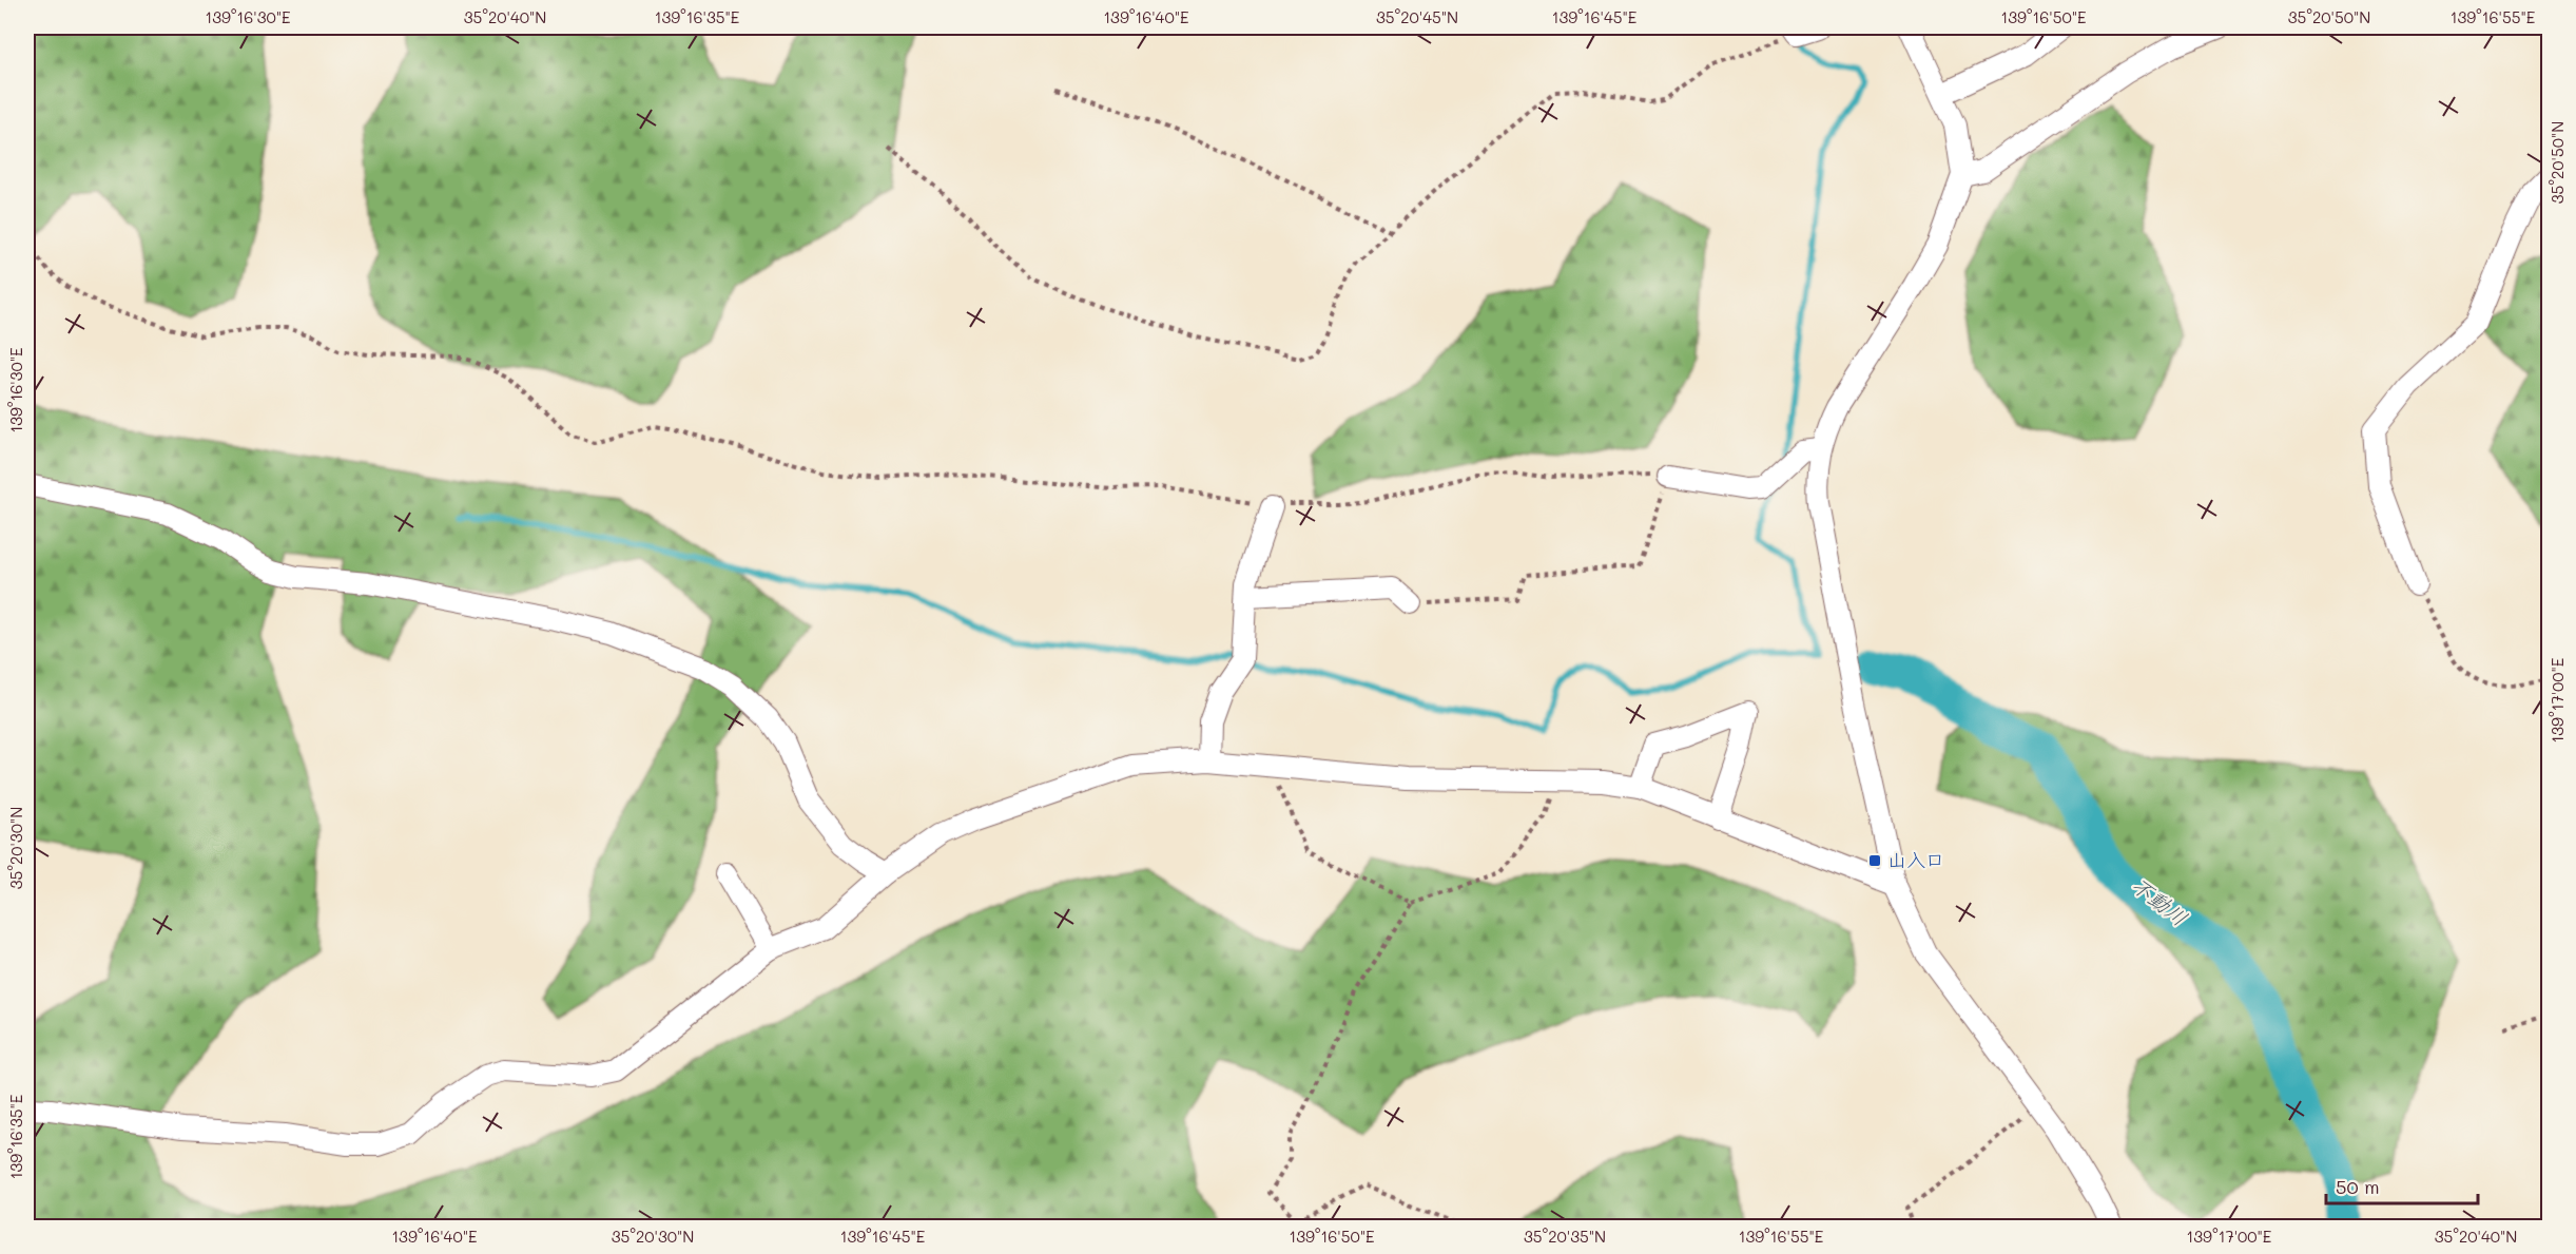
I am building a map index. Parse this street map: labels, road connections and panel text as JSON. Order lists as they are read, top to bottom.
{
  "water": ["不動川"],
  "places": {
    "transit": ["山入口"]
  },
  "scale_bar": "50 m",
  "coordinates": [
    "139°16'30\"E",
    "35°20'40\"N",
    "139°16'35\"E",
    "139°16'40\"E",
    "35°20'45\"N",
    "139°16'45\"E",
    "139°16'50\"E",
    "35°20'50\"N",
    "139°16'55\"E",
    "139°17'00\"E",
    "35°20'30\"N",
    "35°20'35\"N"
  ]
}
